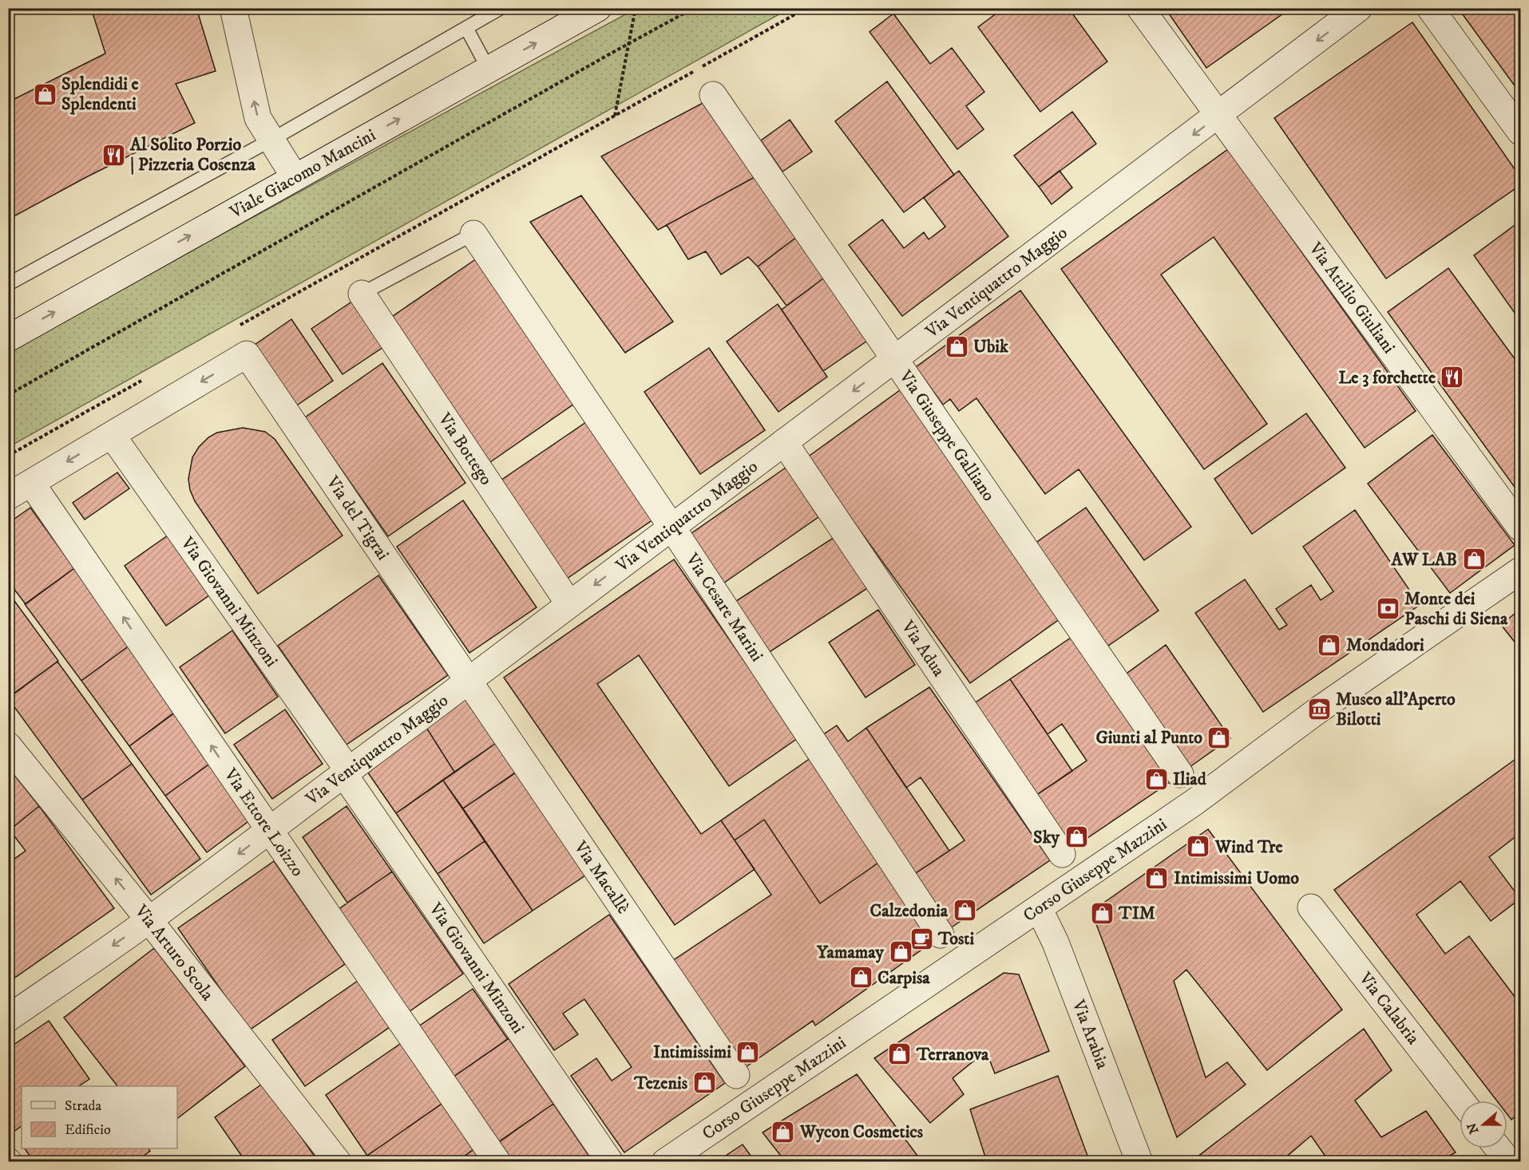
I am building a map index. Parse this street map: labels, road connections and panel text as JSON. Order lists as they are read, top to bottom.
{
  "streets": {
    "street": [
      "Viale Giacomo Mancini",
      "Via Ventiquattro Maggio",
      "Via Attilio Giuliani",
      "Via Giuseppe Galliano",
      "Via Bottego",
      "Via del Tigrai",
      "Via Giovanni Minzoni",
      "Via Cesare Marini",
      "Via Adua",
      "Via Ettore Loizzo",
      "Corso Giuseppe Mazzini",
      "Via Macallè",
      "Via Arturo Scola",
      "Via Calabria",
      "Via Arabia"
    ]
  },
  "crossings": [
    ["Via Ventiquattro Maggio", "Via Attilio Giuliani"],
    ["Via Ventiquattro Maggio", "Via Giuseppe Galliano"],
    ["Via Ventiquattro Maggio", "Via Bottego"],
    ["Via Ventiquattro Maggio", "Via del Tigrai"],
    ["Via Ventiquattro Maggio", "Via Giovanni Minzoni"],
    ["Via Ventiquattro Maggio", "Via Cesare Marini"],
    ["Via Ventiquattro Maggio", "Via Adua"],
    ["Via Ventiquattro Maggio", "Via Ettore Loizzo"],
    ["Via Ventiquattro Maggio", "Via Macallè"],
    ["Via Ventiquattro Maggio", "Via Arturo Scola"],
    ["Via del Tigrai", "Via Giovanni Minzoni"],
    ["Via del Tigrai", "Via Macallè"],
    ["Corso Giuseppe Mazzini", "Via Arabia"]
  ],
  "one_way": [
    "Viale Giacomo Mancini",
    "Via Ventiquattro Maggio",
    "Via Ettore Loizzo",
    "Via Arturo Scola"
  ],
  "places": {
    "shop": [
      "Splendidi e Splendenti",
      "Ubik",
      "AW LAB",
      "Mondadori",
      "Giunti al Punto",
      "Iliad",
      "Sky",
      "Wind Tre",
      "Intimissimi Uomo",
      "Calzedonia",
      "TIM",
      "Yamamay",
      "Carpisa",
      "Intimissimi",
      "Terranova",
      "Tezenis",
      "Wycon Cosmetics"
    ],
    "restaurant": ["Al Solito Porzio | Pizzeria Cosenza", "Le 3 forchette"],
    "bank": ["Monte dei Paschi di Siena"],
    "museum": ["Museo all'Aperto Bilotti"],
    "cafe": ["Tosti"]
  },
  "legend": ["Strada", "Edificio"],
  "north": "left"
}
